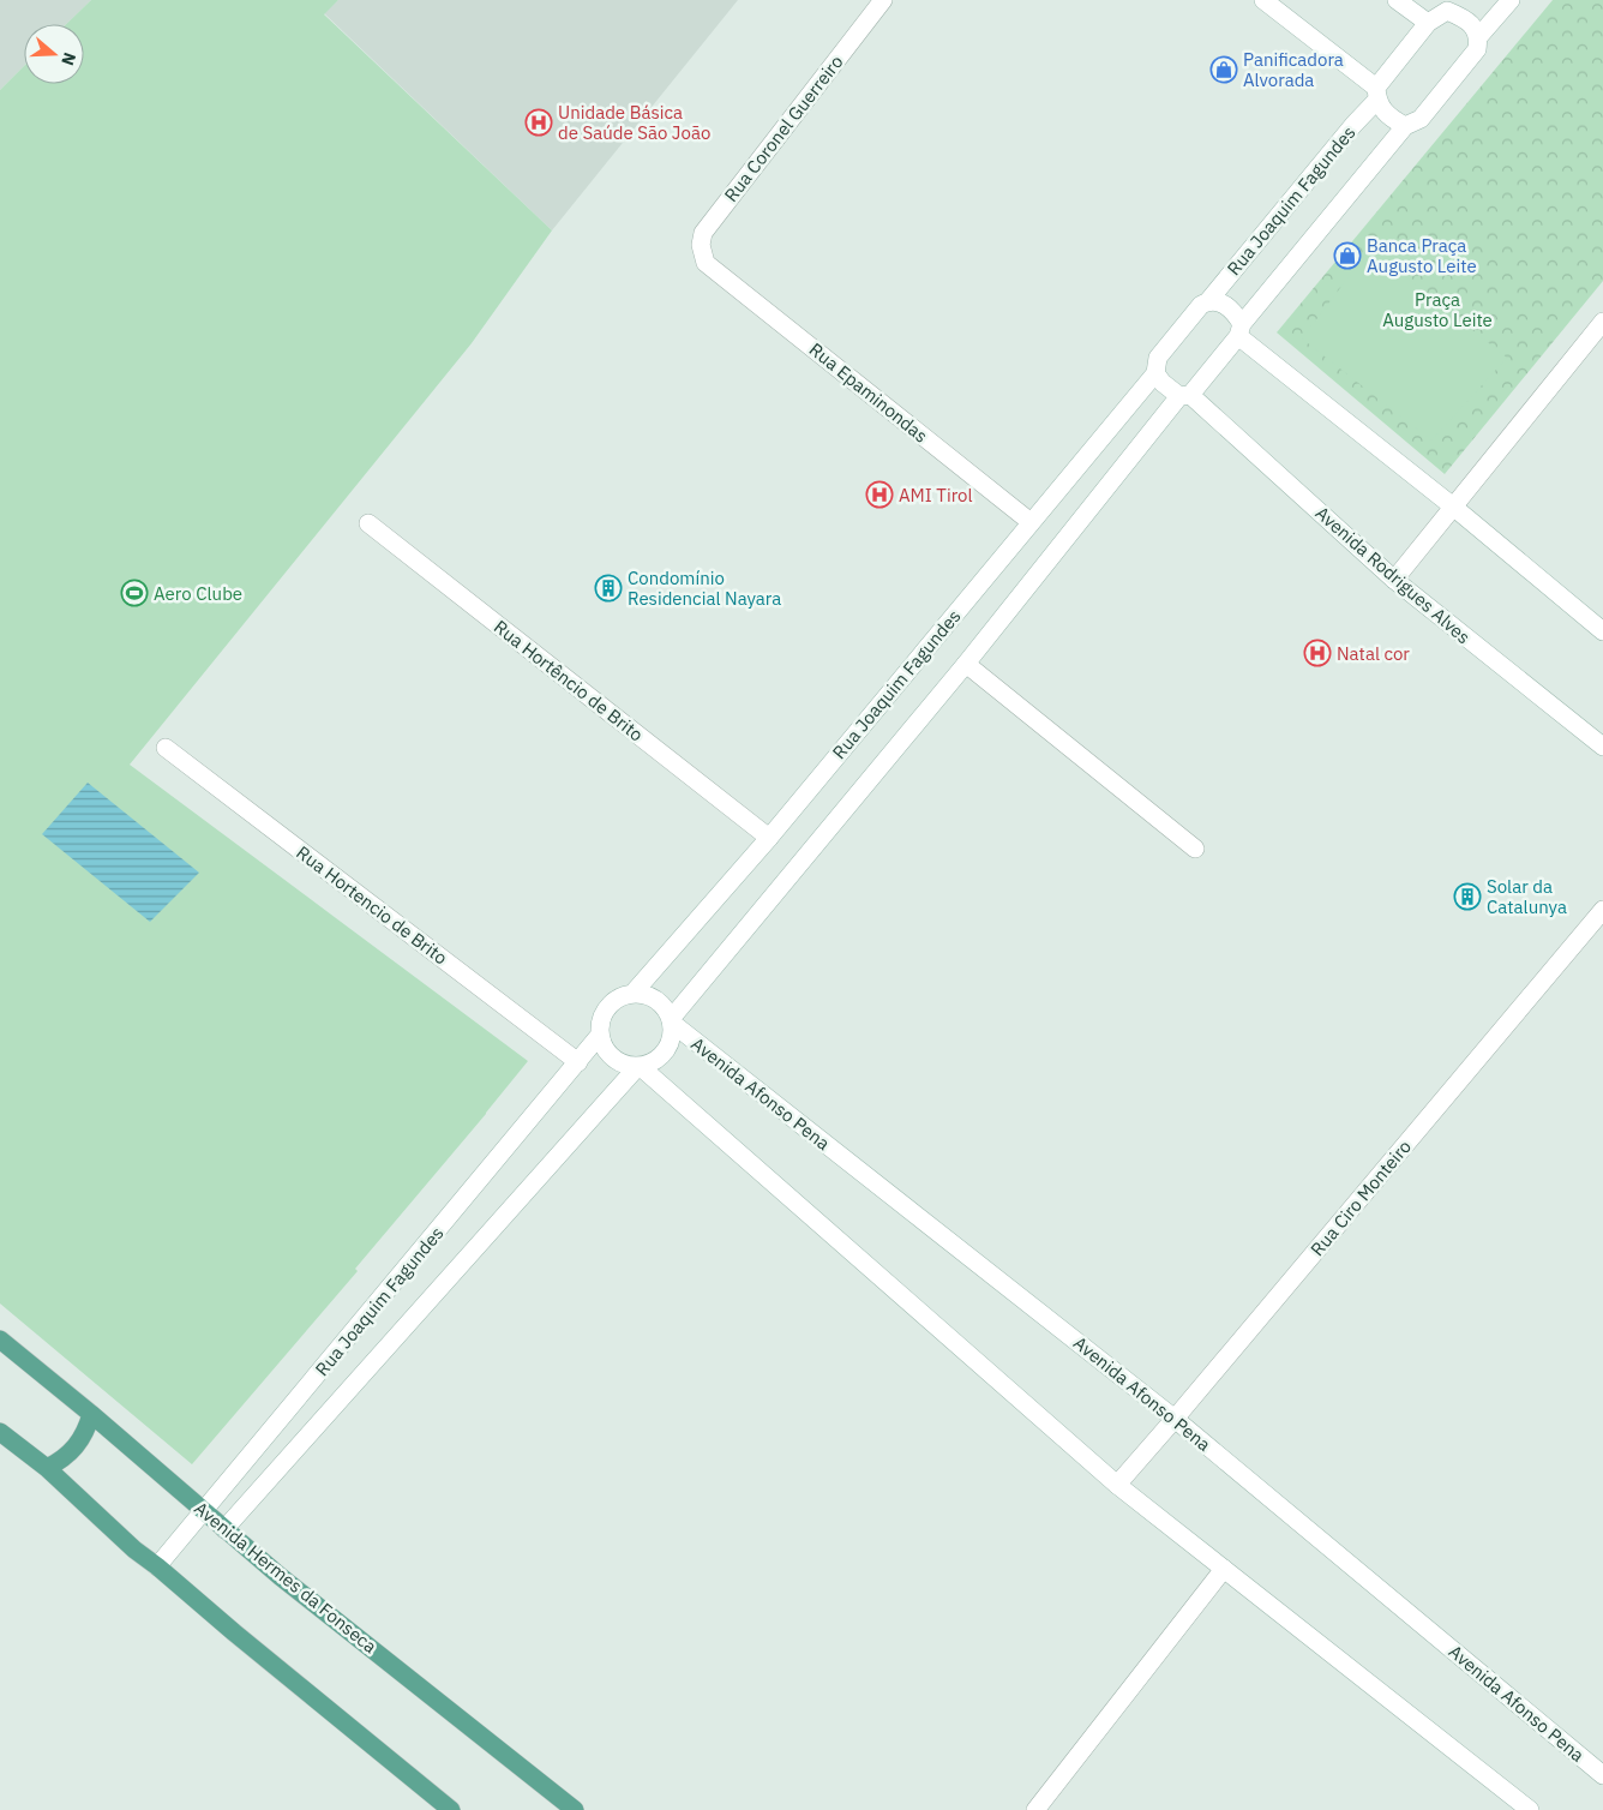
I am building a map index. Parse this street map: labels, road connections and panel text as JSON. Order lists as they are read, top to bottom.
{
  "streets": {
    "main road": [
      "Rua Coronel Guerreiro",
      "Rua Joaquim Fagundes",
      "Rua Epaminondas",
      "Avenida Rodrigues Alves",
      "Rua Hortêncio de Brito",
      "Rua Hortencio de Brito",
      "Avenida Afonso Pena",
      "Rua Ciro Monteiro",
      "Avenida Hermes da Fonseca"
    ]
  },
  "crossings": [
    ["Rua Coronel Guerreiro", "Rua Epaminondas"],
    ["Rua Joaquim Fagundes", "Rua Epaminondas"],
    ["Rua Joaquim Fagundes", "Rua Hortêncio de Brito"],
    ["Rua Joaquim Fagundes", "Rua Hortencio de Brito"],
    ["Rua Joaquim Fagundes", "Avenida Afonso Pena"],
    ["Rua Joaquim Fagundes", "Avenida Hermes da Fonseca"],
    ["Avenida Afonso Pena", "Rua Ciro Monteiro"]
  ],
  "parks": ["Praça Augusto Leite"],
  "places": {
    "shop": ["Panificadora Alvorada", "Banca Praça Augusto Leite"],
    "hospital": ["Unidade Básica de Saúde São João", "AMI Tirol", "Natal cor"],
    "building": ["Condomínio Residencial Nayara", "Solar da Catalunya"],
    "sports": ["Aero Clube"]
  },
  "north": "right"
}
